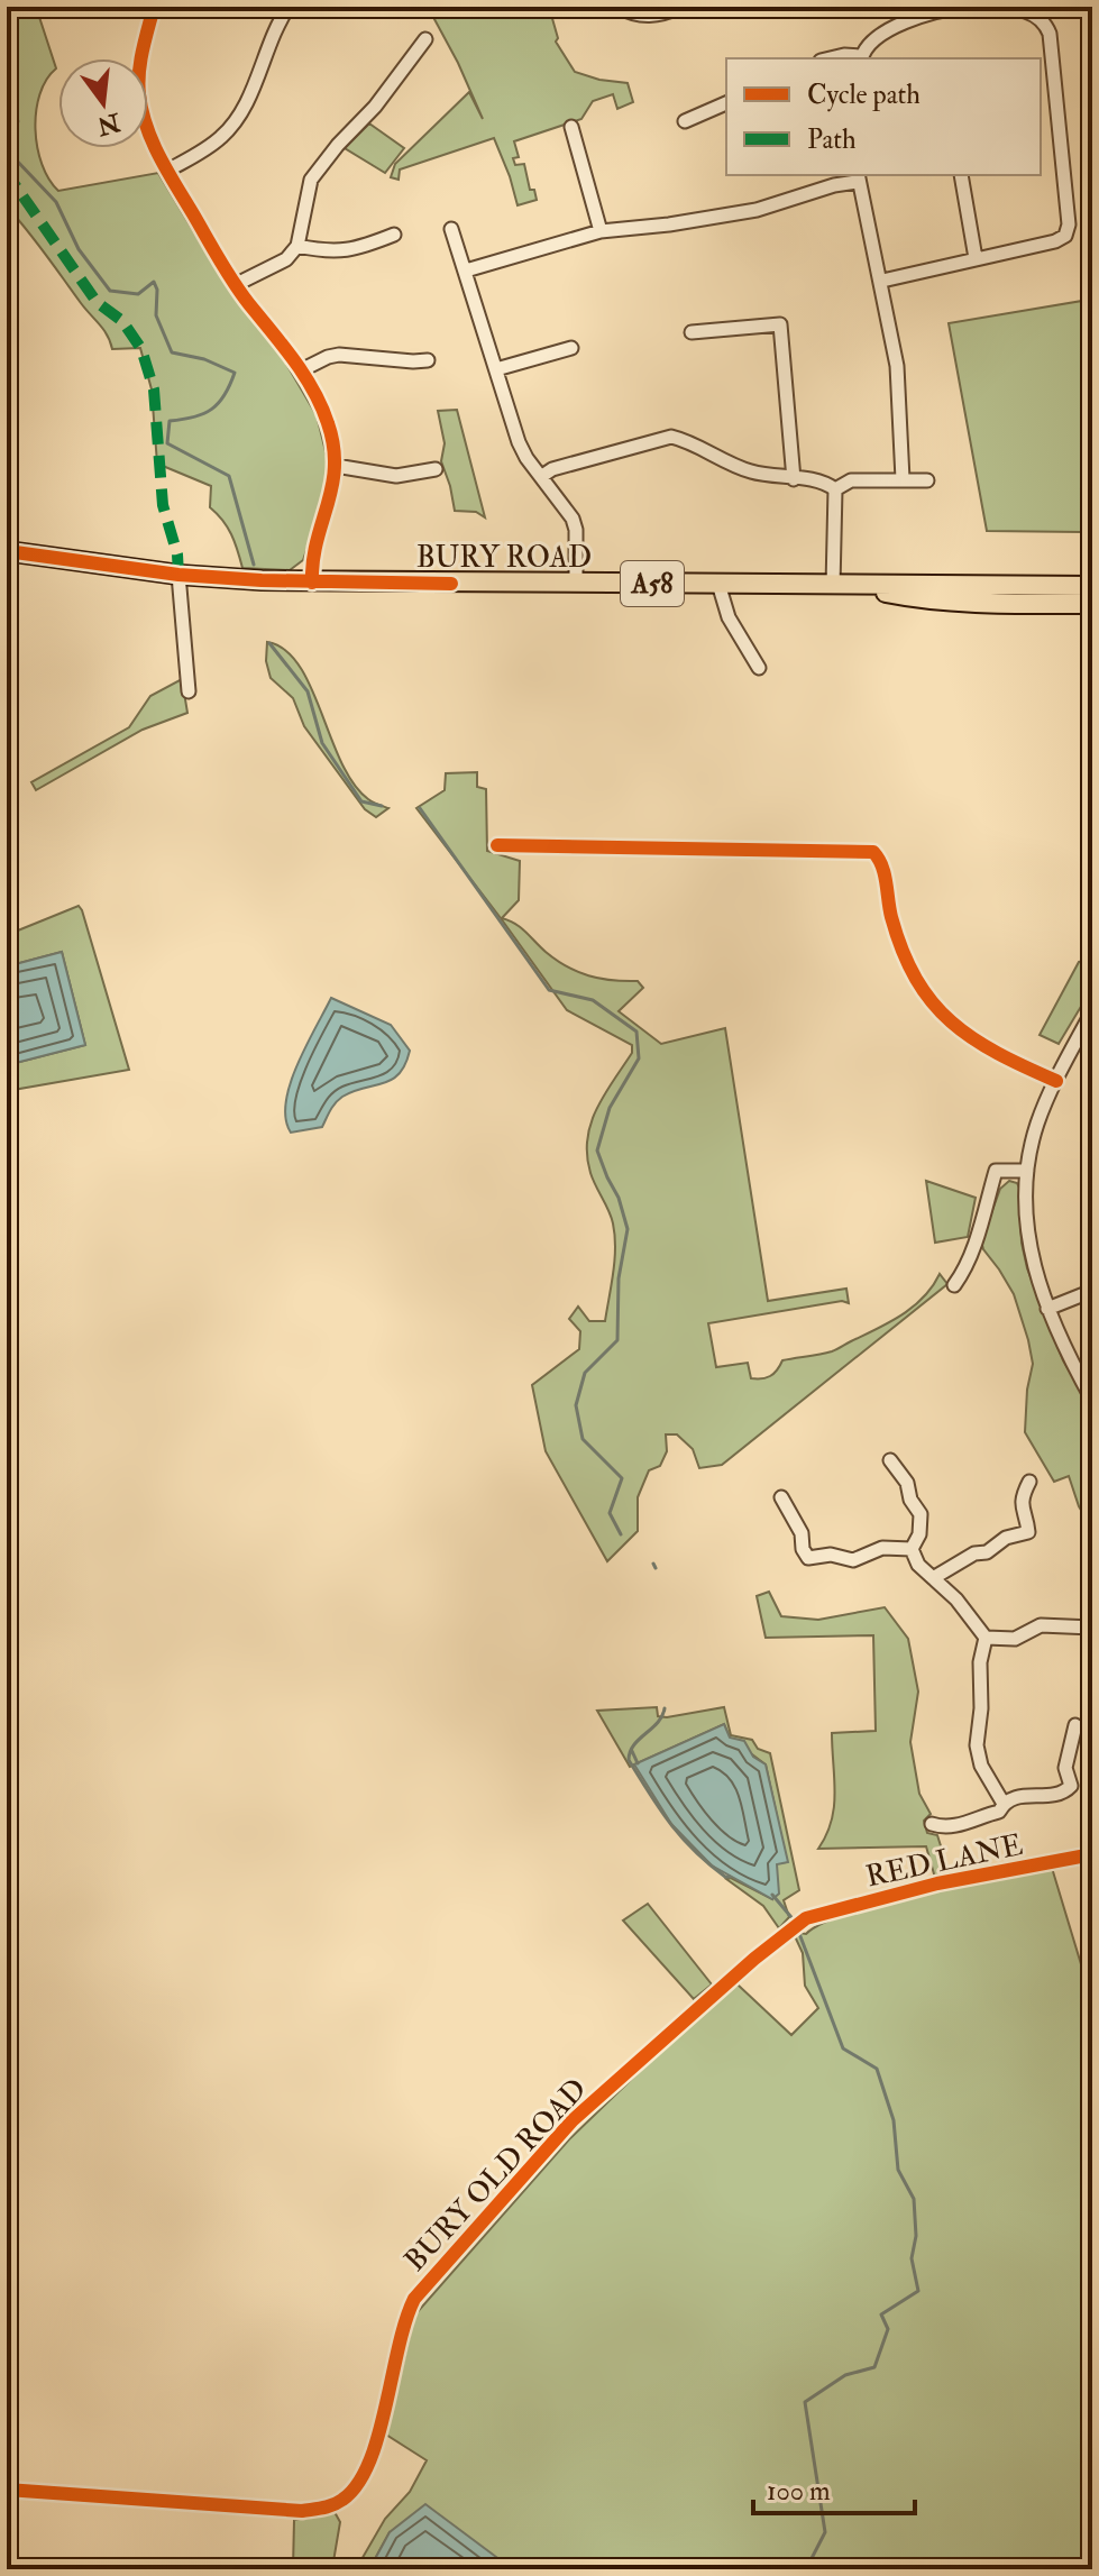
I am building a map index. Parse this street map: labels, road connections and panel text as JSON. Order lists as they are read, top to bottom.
{
  "streets": {
    "highway": ["BURY ROAD", "A58"],
    "street": ["RED LANE", "BURY OLD ROAD"]
  },
  "crossings": [
    ["BURY ROAD", "A58"],
    ["RED LANE", "BURY OLD ROAD"]
  ],
  "legend": ["Cycle path", "Path"],
  "scale_bar": "100 m",
  "north": "bottom"
}
